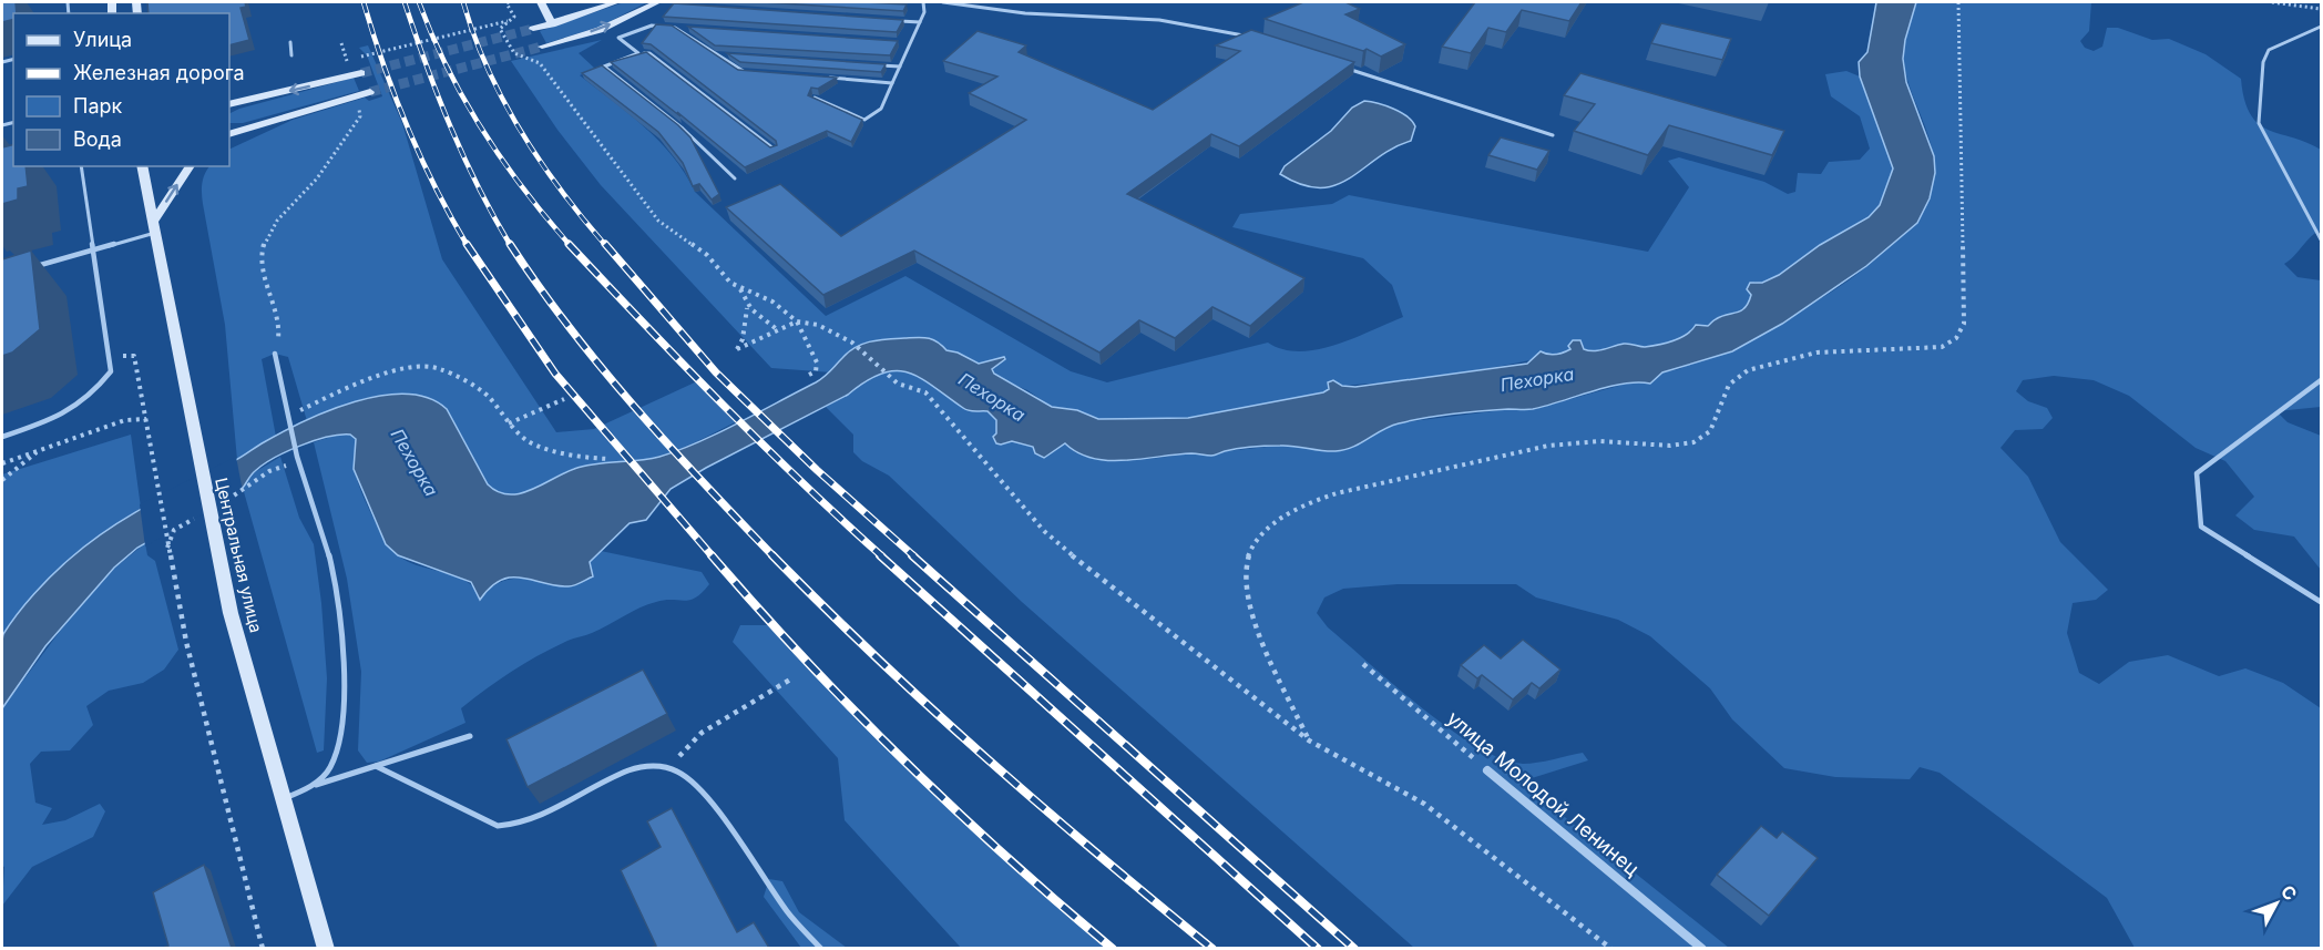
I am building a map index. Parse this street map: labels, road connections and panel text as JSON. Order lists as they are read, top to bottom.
{
  "streets": {
    "main road": ["Центральная улица"],
    "street": ["улица Молодой Ленинец"]
  },
  "water": ["Пехорка"],
  "legend": [
    "Улица",
    "Железная дорога",
    "Парк",
    "Вода"
  ],
  "north": "top right"
}
